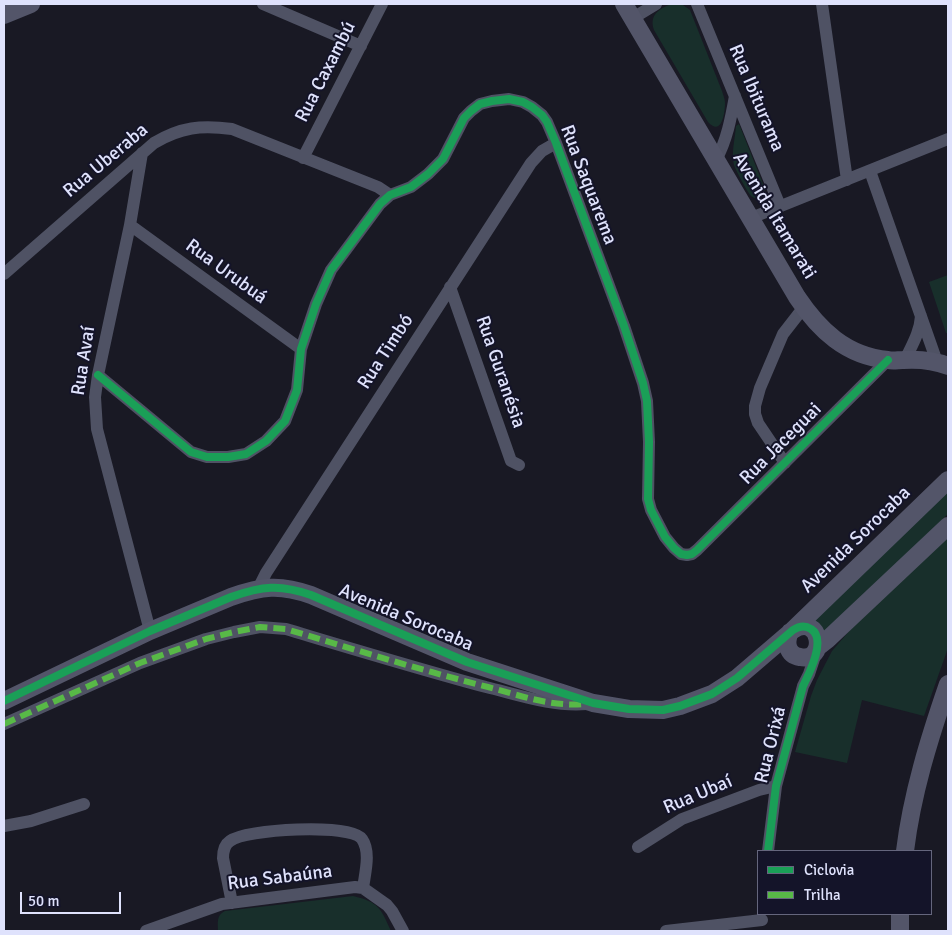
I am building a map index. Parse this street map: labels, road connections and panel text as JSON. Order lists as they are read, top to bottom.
{
  "streets": {
    "street": [
      "Rua Caxambú",
      "Rua Ibiturama",
      "Rua Uberaba",
      "Rua Saquarema",
      "Avenida Itamarati",
      "Rua Urubuá",
      "Rua Timbó",
      "Rua Avaí",
      "Rua Guranésia",
      "Rua Jaceguai",
      "Avenida Sorocaba",
      "Rua Orixá",
      "Rua Ubaí",
      "Rua Sabaúna"
    ]
  },
  "crossings": [
    ["Rua Caxambú", "Rua Uberaba"],
    ["Rua Uberaba", "Rua Saquarema"],
    ["Rua Uberaba", "Rua Avaí"],
    ["Rua Saquarema", "Rua Urubuá"],
    ["Rua Saquarema", "Rua Timbó"],
    ["Rua Saquarema", "Rua Avaí"],
    ["Rua Saquarema", "Rua Jaceguai"],
    ["Avenida Itamarati", "Rua Jaceguai"],
    ["Rua Urubuá", "Rua Avaí"],
    ["Rua Timbó", "Rua Guranésia"],
    ["Rua Timbó", "Avenida Sorocaba"],
    ["Rua Avaí", "Avenida Sorocaba"],
    ["Avenida Sorocaba", "Rua Orixá"],
    ["Rua Orixá", "Rua Ubaí"]
  ],
  "legend": ["Ciclovia", "Trilha"],
  "scale_bar": "50 m"
}
